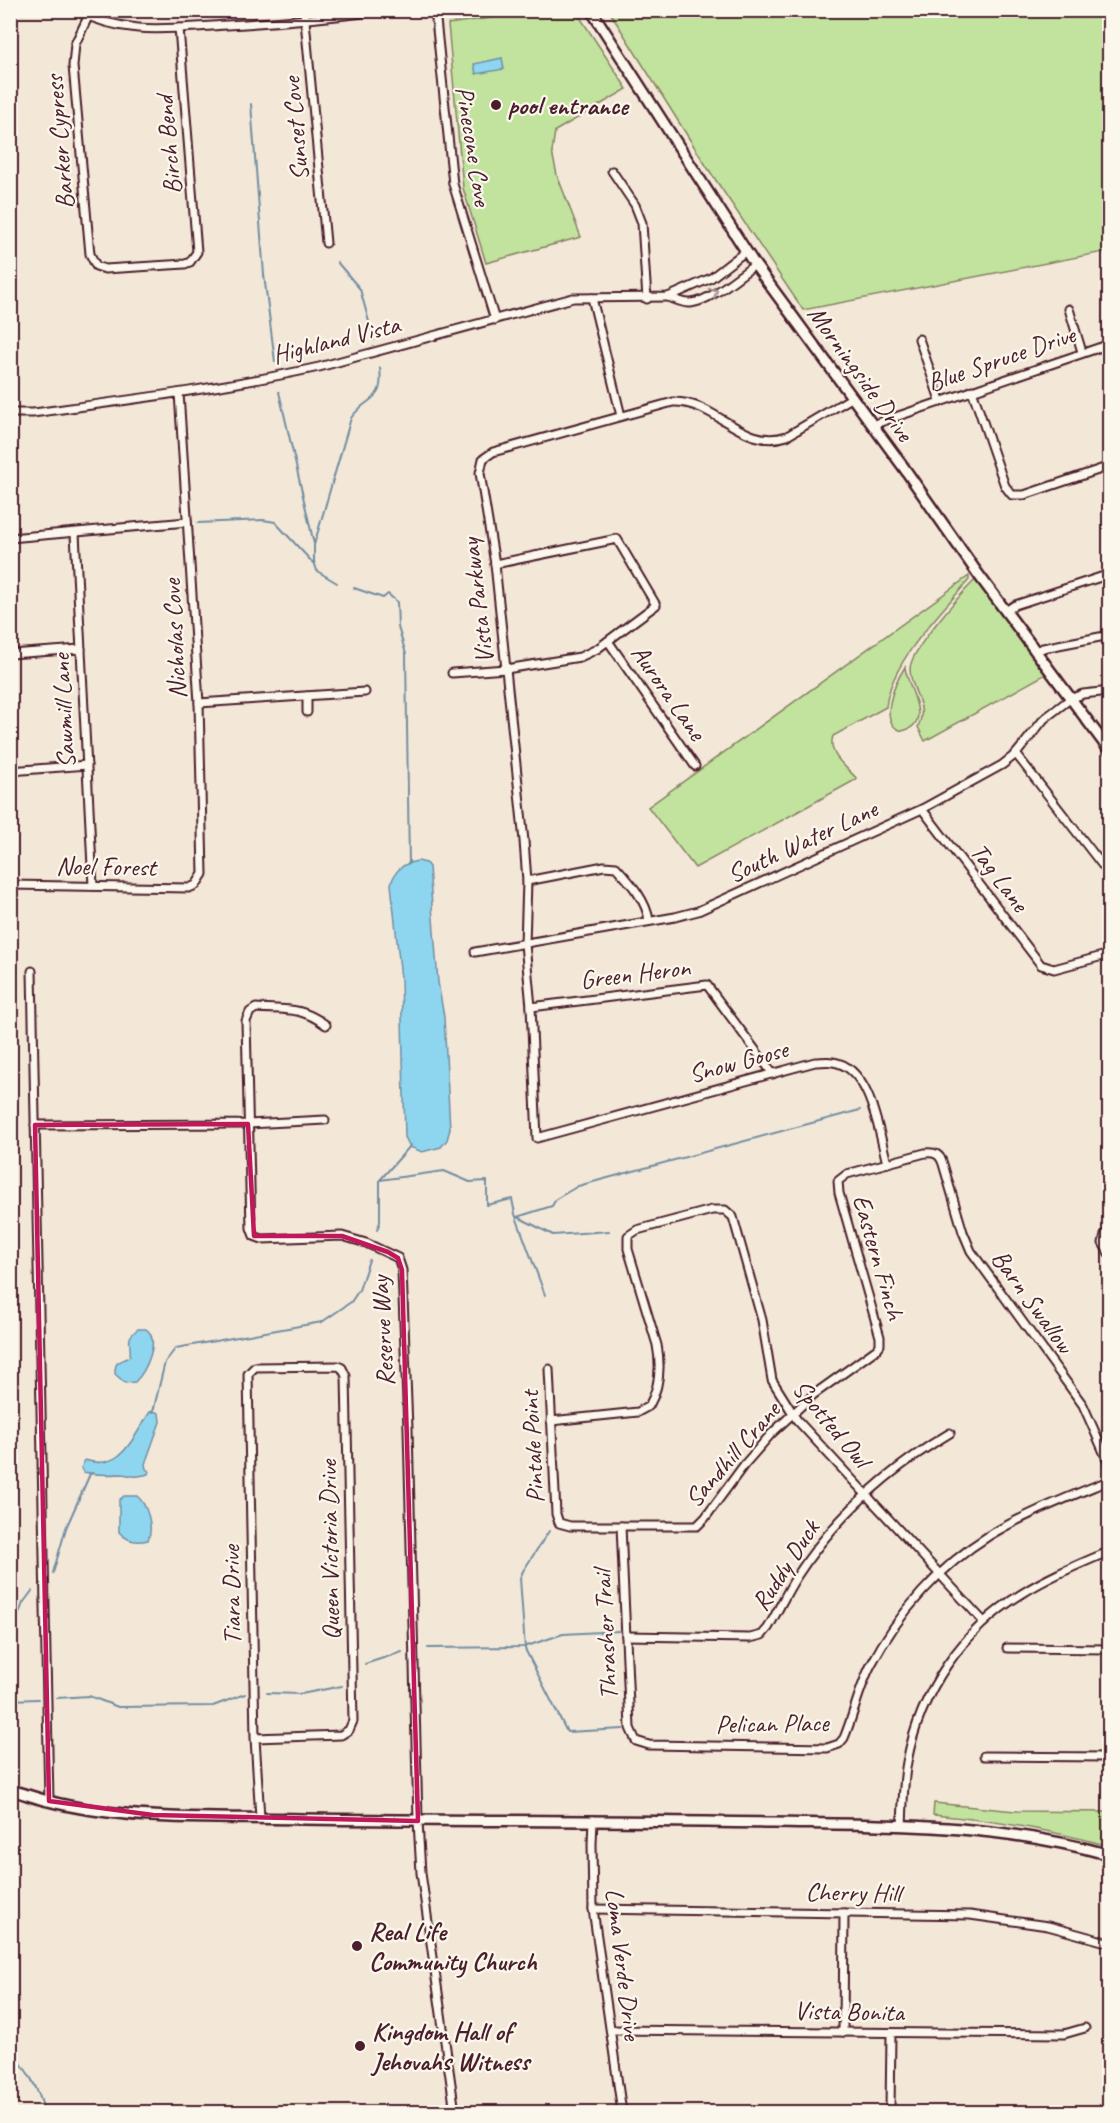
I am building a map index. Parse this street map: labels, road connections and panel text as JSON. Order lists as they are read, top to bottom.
{
  "streets": {
    "main road": ["Morningside Drive"],
    "street": [
      "Sunset Cove",
      "Barker Cypress",
      "Birch Bend",
      "Pinecone Cove",
      "Highland Vista",
      "Blue Spruce Drive",
      "Vista Parkway",
      "Nicholas Cove",
      "Aurora Lane",
      "Sawmill Lane",
      "South Water Lane",
      "Noel Forest",
      "Tag Lane",
      "Green Heron",
      "Snow Goose",
      "Eastern Finch",
      "Barn Swallow",
      "Reserve Way",
      "Spotted Owl",
      "Pintale Point",
      "Sandhill Crane",
      "Queen Victoria Drive",
      "Ruddy Duck",
      "Tiara Drive",
      "Thrasher Trail",
      "Pelican Place",
      "Cherry Hill",
      "Loma Verde Drive",
      "Vista Bonita"
    ]
  },
  "crossings": [
    ["Barker Cypress", "Birch Bend"],
    ["Pinecone Cove", "Highland Vista"],
    ["Highland Vista", "Morningside Drive"],
    ["Highland Vista", "Nicholas Cove"],
    ["Blue Spruce Drive", "Morningside Drive"],
    ["Morningside Drive", "Vista Parkway"],
    ["Morningside Drive", "South Water Lane"],
    ["Vista Parkway", "South Water Lane"],
    ["Vista Parkway", "Green Heron"],
    ["Vista Parkway", "Snow Goose"],
    ["Nicholas Cove", "Noel Forest"],
    ["Sawmill Lane", "Noel Forest"],
    ["South Water Lane", "Tag Lane"],
    ["Green Heron", "Snow Goose"],
    ["Snow Goose", "Eastern Finch"],
    ["Snow Goose", "Barn Swallow"],
    ["Eastern Finch", "Barn Swallow"],
    ["Eastern Finch", "Sandhill Crane"],
    ["Spotted Owl", "Pintale Point"],
    ["Spotted Owl", "Sandhill Crane"],
    ["Spotted Owl", "Ruddy Duck"],
    ["Spotted Owl", "Pelican Place"],
    ["Pintale Point", "Sandhill Crane"],
    ["Sandhill Crane", "Thrasher Trail"],
    ["Queen Victoria Drive", "Tiara Drive"],
    ["Ruddy Duck", "Thrasher Trail"],
    ["Thrasher Trail", "Pelican Place"],
    ["Cherry Hill", "Loma Verde Drive"],
    ["Loma Verde Drive", "Vista Bonita"]
  ],
  "places": ["pool entrance", "Real Life Community Church", "Kingdom Hall of Jehovahs Witness"]
}
